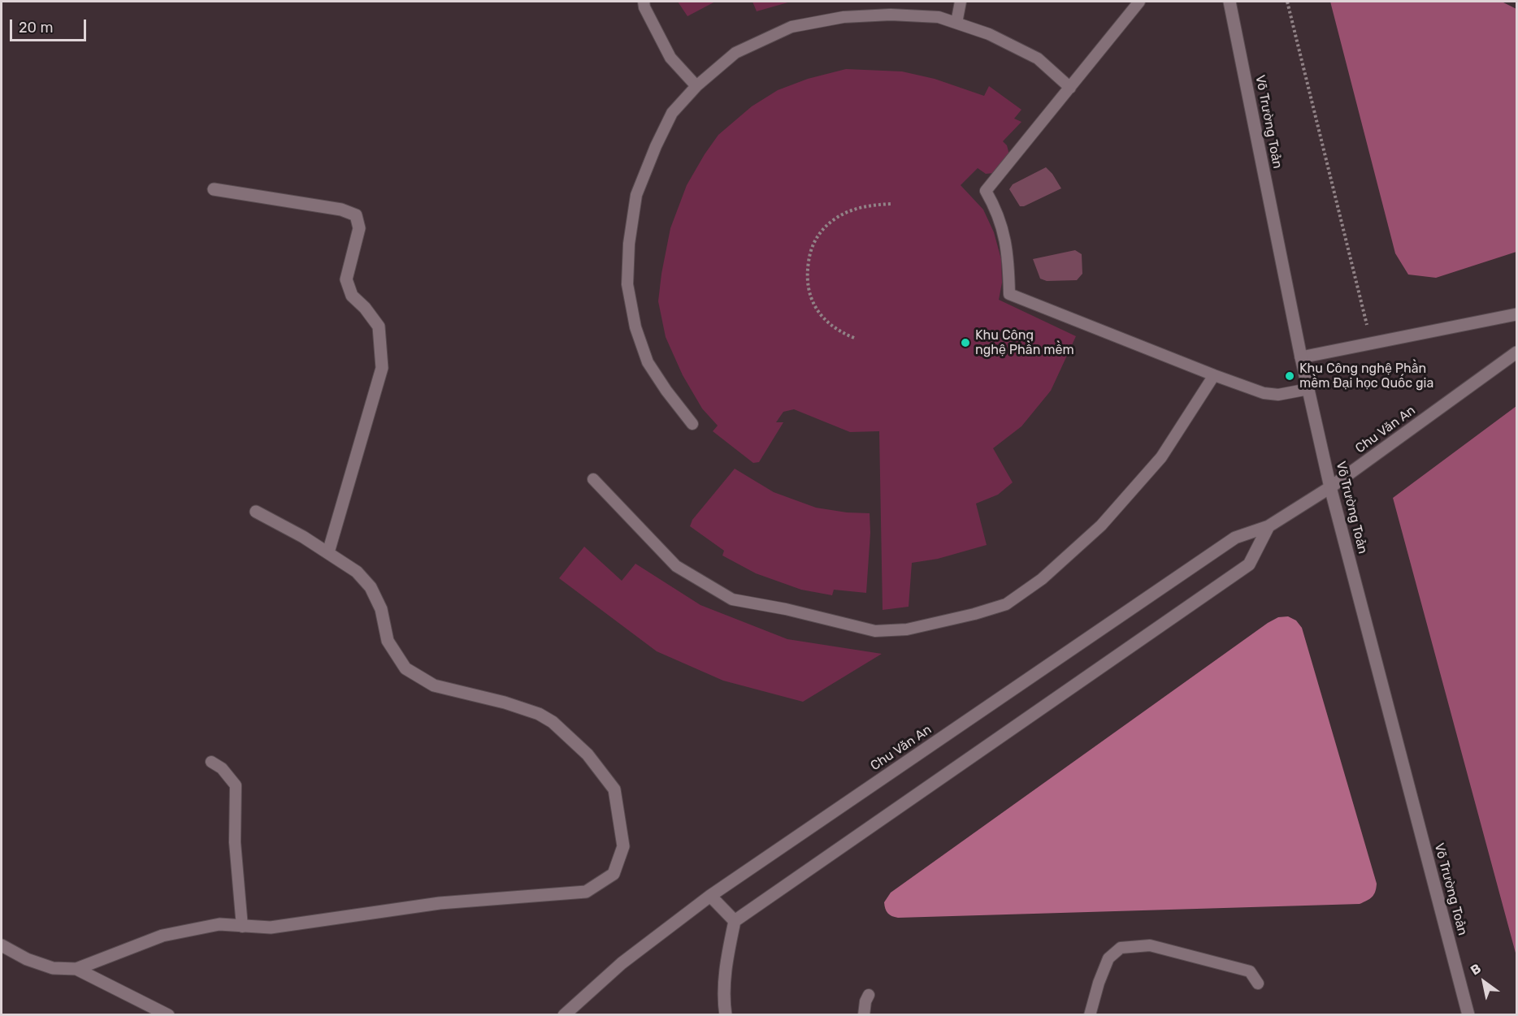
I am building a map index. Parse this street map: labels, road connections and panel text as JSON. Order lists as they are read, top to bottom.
{
  "streets": {
    "street": ["Võ Trường Toản", "Chu Văn An"]
  },
  "crossings": [
    ["Võ Trường Toản", "Chu Văn An"]
  ],
  "places": ["Khu Công nghệ Phần mềm", "Khu Công nghệ Phần mềm Đại học Quốc gia"],
  "scale_bar": "20 m",
  "north": "top left"
}
